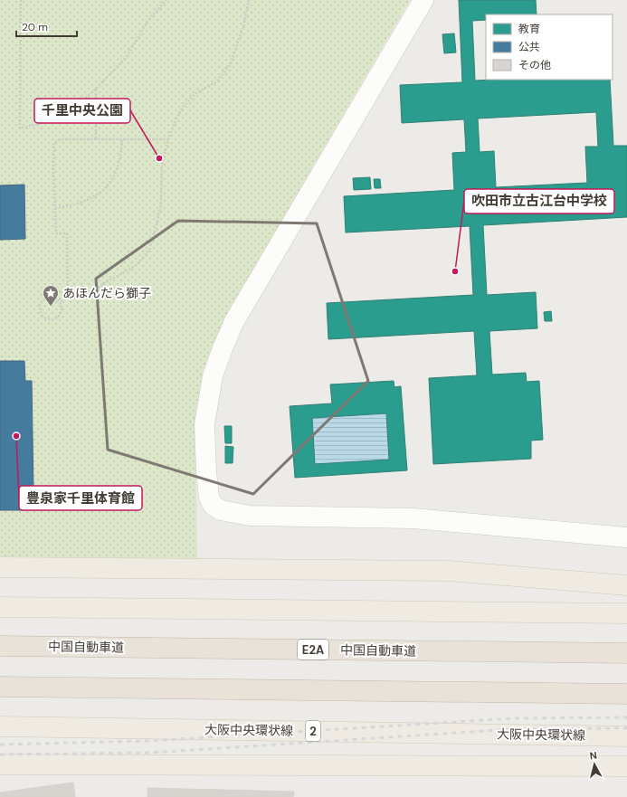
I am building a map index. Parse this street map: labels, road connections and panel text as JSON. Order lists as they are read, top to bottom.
{
  "streets": {
    "highway": ["中国自動車道", "E2A"],
    "main road": ["大阪中央環状線", "2"]
  },
  "places": {
    "other": ["千里中央公園", "吹田市立古江台中学校", "豊泉家千里体育館"],
    "place": ["あほんだら獅子"]
  },
  "legend": ["教育", "公共", "その他"],
  "scale_bar": "20 m",
  "north": "top"
}
